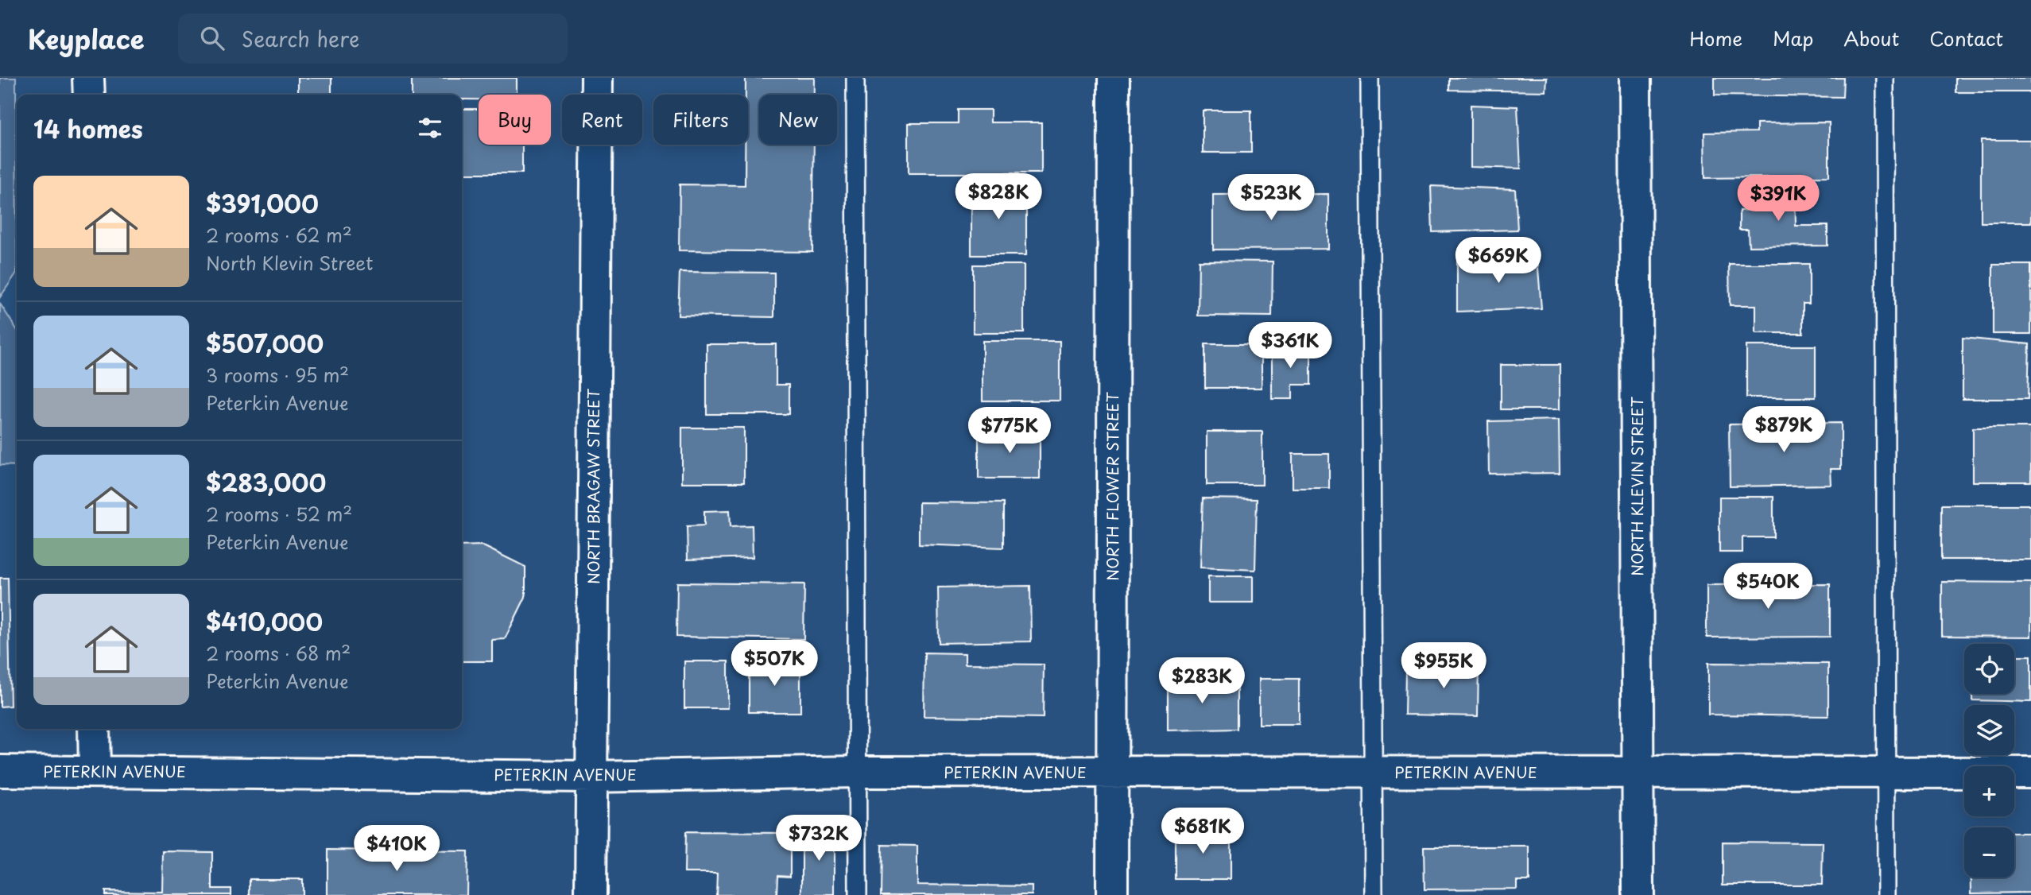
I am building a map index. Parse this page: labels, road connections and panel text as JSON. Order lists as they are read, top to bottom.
{
  "streets": {
    "street": [
      "NORTH BRAGAW STREET",
      "NORTH FLOWER STREET",
      "NORTH KLEVIN STREET",
      "PETERKIN AVENUE"
    ]
  },
  "crossings": [
    ["NORTH BRAGAW STREET", "PETERKIN AVENUE"],
    ["NORTH FLOWER STREET", "PETERKIN AVENUE"],
    ["NORTH KLEVIN STREET", "PETERKIN AVENUE"]
  ],
  "page": {
    "header": "Keyplace",
    "search": "Search here",
    "nav": [
      "Home",
      "Map",
      "About",
      "Contact"
    ],
    "chip": [
      "Buy",
      "Rent",
      "Filters",
      "New"
    ],
    "heading": "14 homes",
    "list": [
      {
        "name": "$391,000",
        "note": "2 rooms · 62 m² · North Klevin Street"
      },
      {
        "name": "$507,000",
        "note": "3 rooms · 95 m² · Peterkin Avenue"
      },
      {
        "name": "$283,000",
        "note": "2 rooms · 52 m² · Peterkin Avenue"
      },
      {
        "name": "$410,000",
        "note": "2 rooms · 68 m² · Peterkin Avenue"
      }
    ],
    "price": [
      "$828K",
      "$523K",
      "$391K",
      "$669K",
      "$361K",
      "$879K",
      "$775K",
      "$540K",
      "$507K",
      "$955K",
      "$283K",
      "$681K",
      "$732K",
      "$410K"
    ],
    "map_buttons": ["+", "−"]
  }
}
